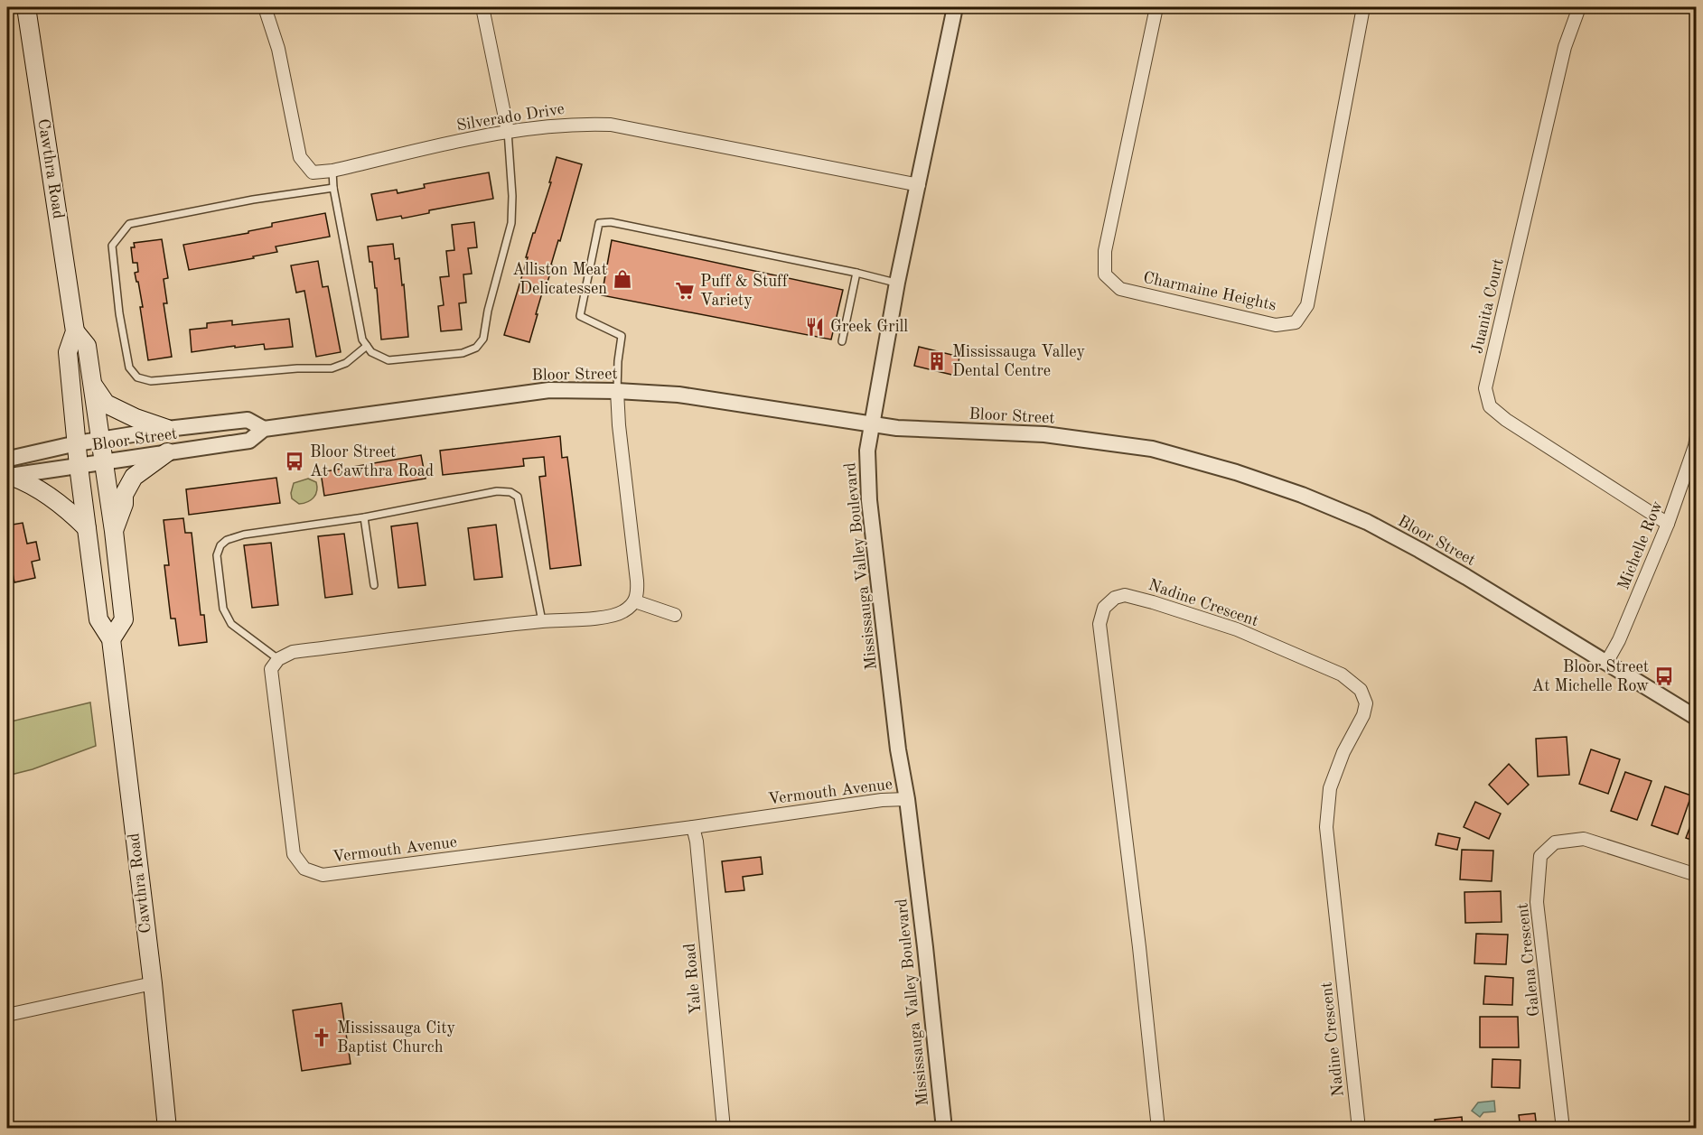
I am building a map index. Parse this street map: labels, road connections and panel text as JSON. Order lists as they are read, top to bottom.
{
  "streets": {
    "main road": ["Cawthra Road"],
    "street": [
      "Silverado Drive",
      "Charmaine Heights",
      "Juanita Court",
      "Bloor Street",
      "Michelle Row",
      "Mississauga Valley Boulevard",
      "Nadine Crescent",
      "Vermouth Avenue",
      "Galena Crescent",
      "Yale Road"
    ]
  },
  "crossings": [
    ["Silverado Drive", "Mississauga Valley Boulevard"],
    ["Cawthra Road", "Bloor Street"],
    ["Juanita Court", "Michelle Row"],
    ["Bloor Street", "Michelle Row"],
    ["Bloor Street", "Mississauga Valley Boulevard"],
    ["Mississauga Valley Boulevard", "Vermouth Avenue"],
    ["Vermouth Avenue", "Yale Road"]
  ],
  "places": {
    "shop": ["Alliston Meat Delicatessen"],
    "supermarket": ["Puff & Stuff Variety"],
    "restaurant": ["Greek Grill"],
    "building": ["Mississauga Valley Dental Centre"],
    "bus stop": ["Bloor Street At Cawthra Road", "Bloor Street At Michelle Row"],
    "church": ["Mississauga City Baptist Church"]
  }
}
